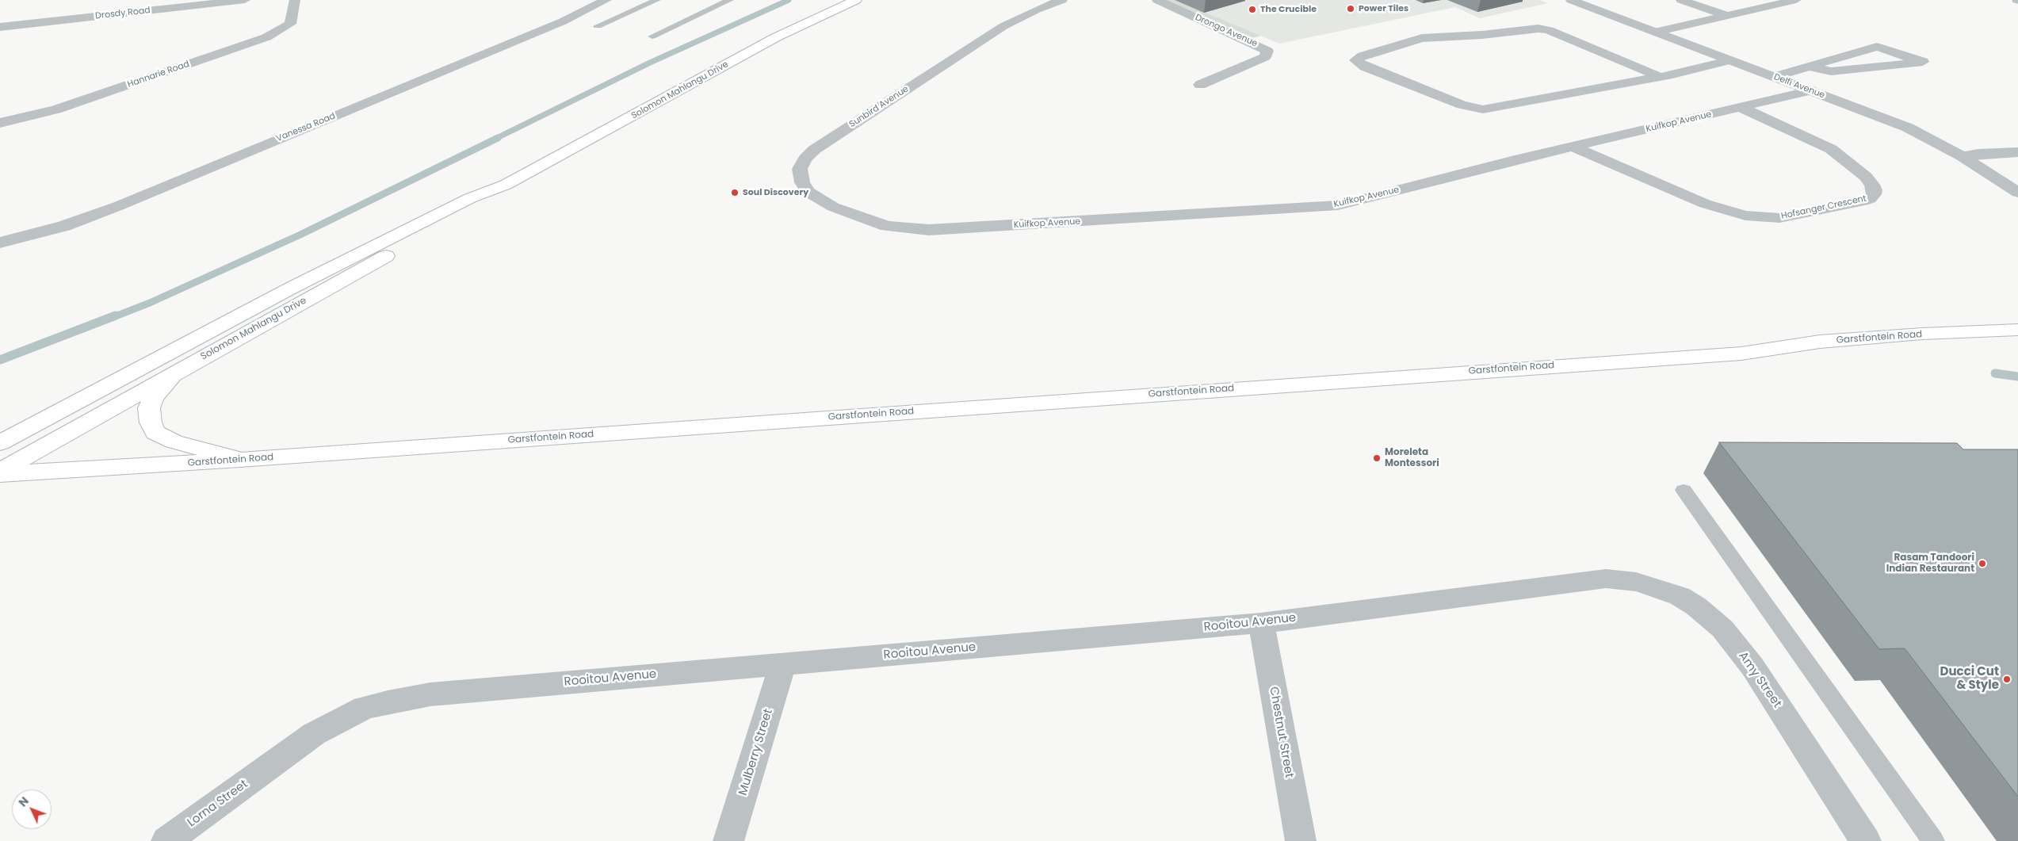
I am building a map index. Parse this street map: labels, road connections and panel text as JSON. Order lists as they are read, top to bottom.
{
  "streets": {
    "main road": ["Solomon Mahlangu Drive", "Garstfontein Road"],
    "street": [
      "Drosdy Road",
      "Drongo Avenue",
      "Hannarie Road",
      "Delfi Avenue",
      "Sunbird Avenue",
      "Kuifkop Avenue",
      "Vanessa Road",
      "Hofsanger Crescent",
      "Rooitou Avenue",
      "Amy Street",
      "Chestnut Street",
      "Mulberry Street",
      "Lorna Street"
    ]
  },
  "crossings": [
    ["Delfi Avenue", "Kuifkop Avenue"],
    ["Sunbird Avenue", "Kuifkop Avenue"],
    ["Kuifkop Avenue", "Hofsanger Crescent"],
    ["Rooitou Avenue", "Amy Street"],
    ["Rooitou Avenue", "Chestnut Street"],
    ["Rooitou Avenue", "Mulberry Street"],
    ["Rooitou Avenue", "Lorna Street"]
  ],
  "places": [
    "Power Tiles",
    "The Crucible",
    "Soul Discovery",
    "Moreleta Montessori",
    "Rasam Tandoori Indian Restaurant",
    "Ducci Cut & Style"
  ],
  "north": "top left"
}
